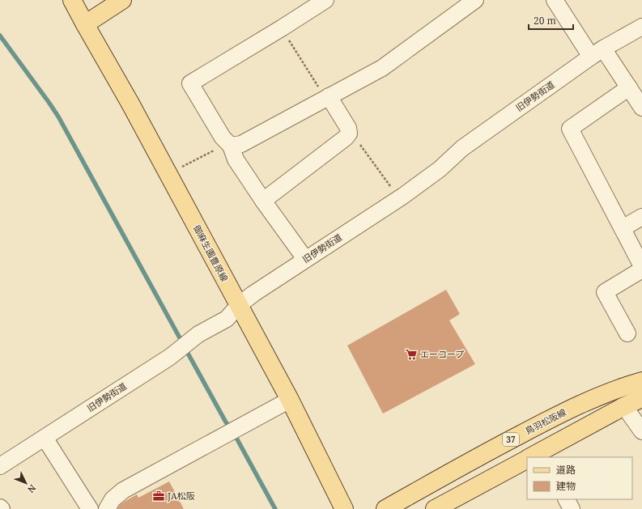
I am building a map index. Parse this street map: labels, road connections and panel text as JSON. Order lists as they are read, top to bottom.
{
  "streets": {
    "main road": ["御麻生園豊原線", "鳥羽松阪線", "37"],
    "street": ["旧伊勢街道"]
  },
  "crossings": [
    ["旧伊勢街道", "御麻生園豊原線"]
  ],
  "places": {
    "supermarket": ["エーコープ"],
    "office": ["JA松阪"]
  },
  "legend": ["道路", "建物"],
  "scale_bar": "20 m",
  "north": "bottom right"
}
